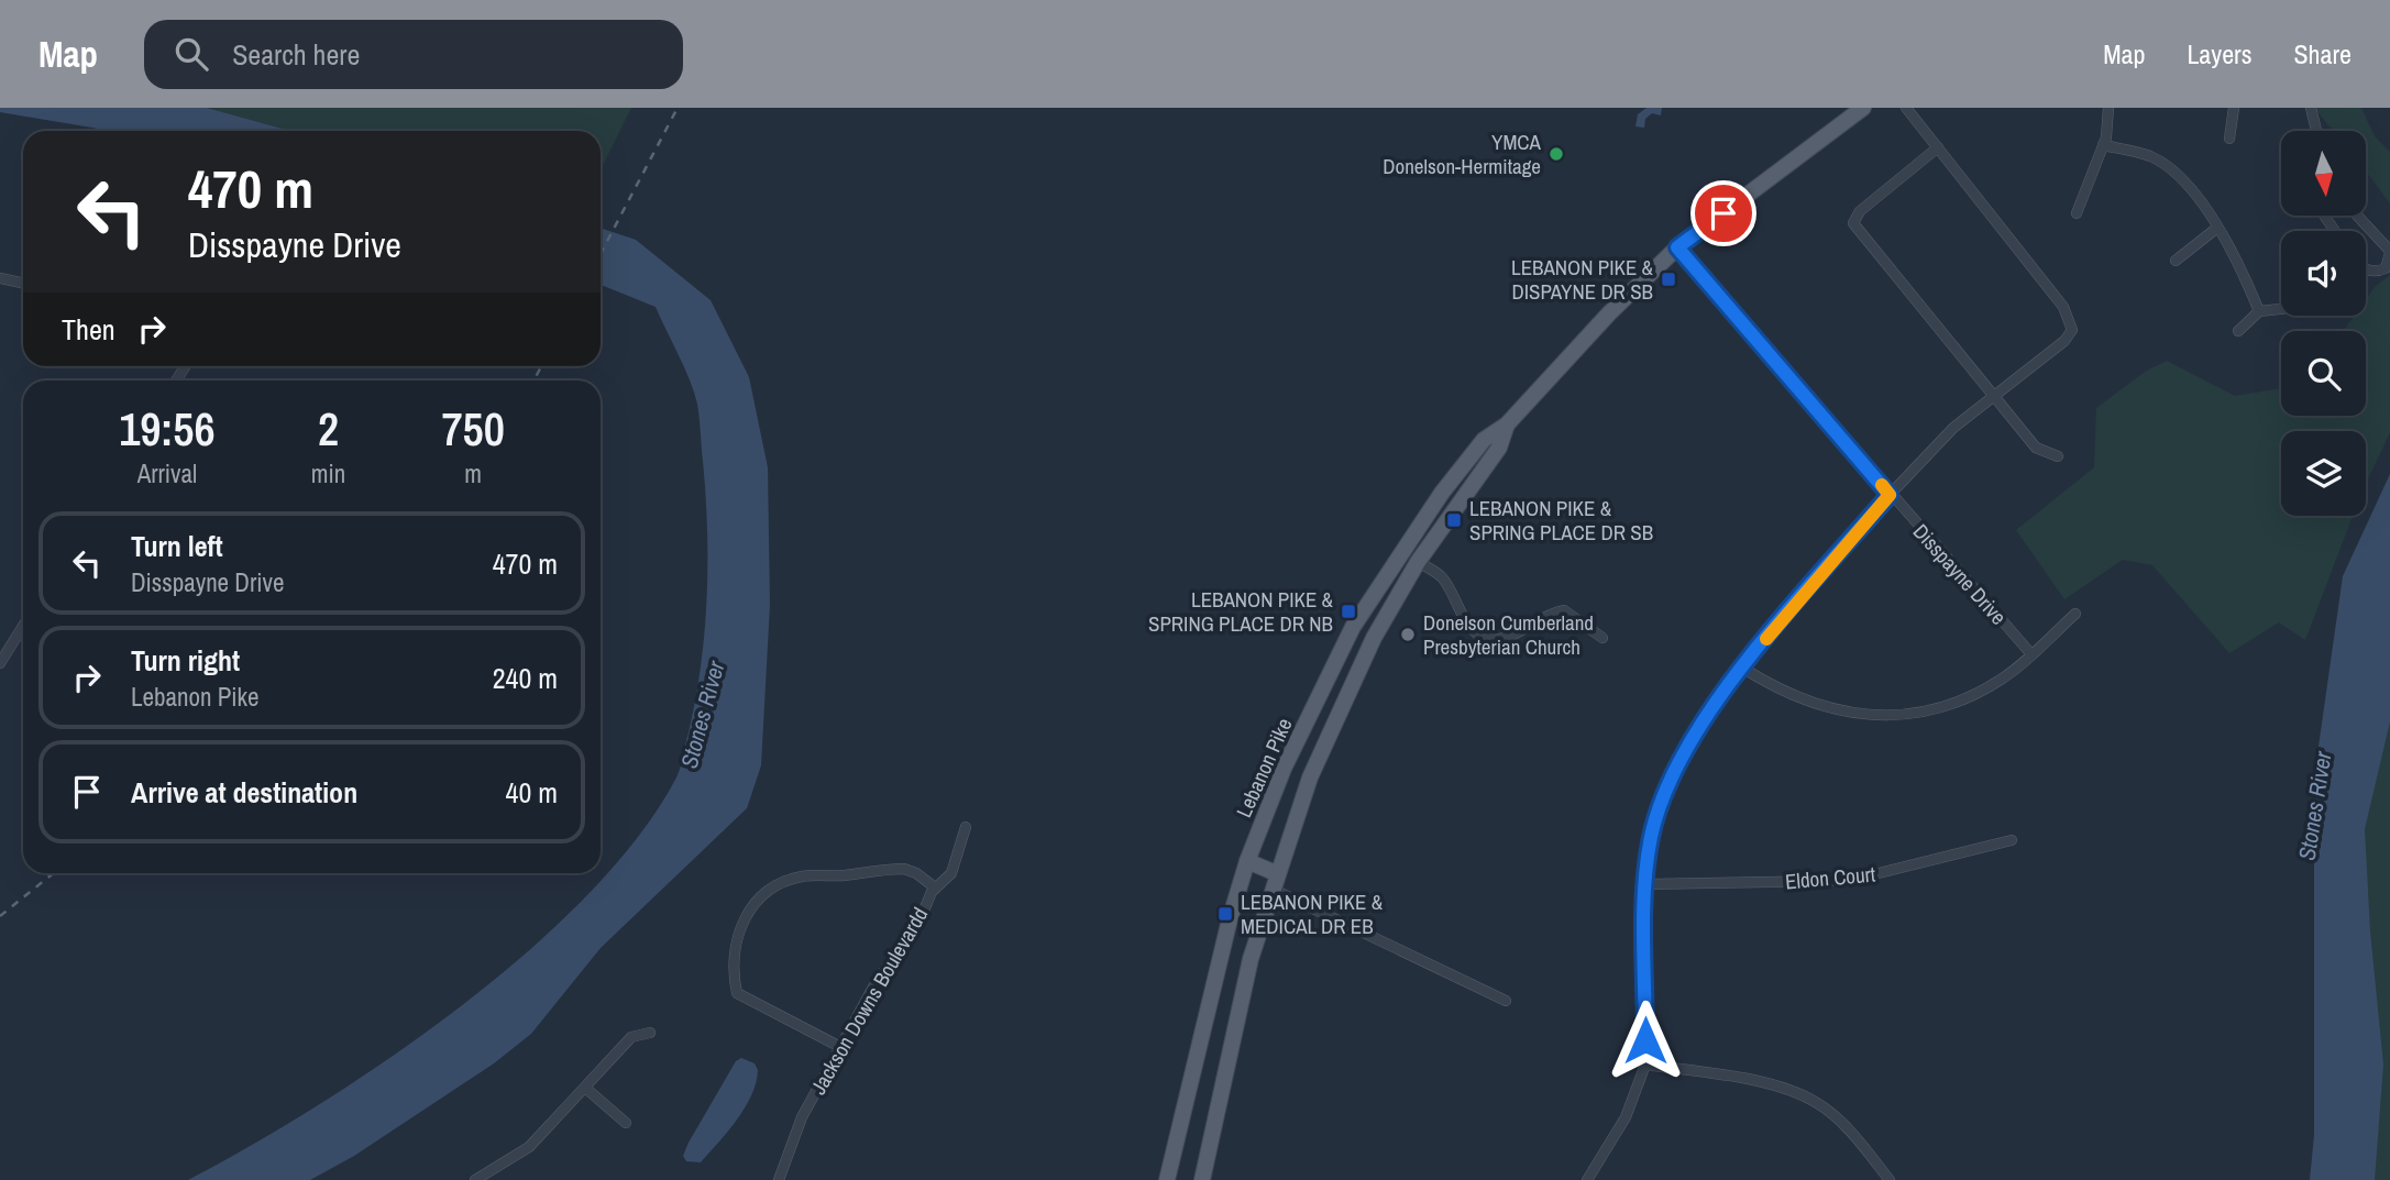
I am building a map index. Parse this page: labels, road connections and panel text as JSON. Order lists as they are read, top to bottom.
{
  "streets": {
    "main road": ["Lebanon Pike"],
    "street": ["Disspayne Drive", "Eldon Court", "Jackson Downs Boulevardd"]
  },
  "crossings": [
    ["Disspayne Drive", "Lebanon Pike"]
  ],
  "water": ["Stones River"],
  "places": {
    "other": ["YMCA Donelson-Hermitage", "Donelson Cumberland Presbyterian Church"],
    "transit": [
      "LEBANON PIKE & DISPAYNE DR SB",
      "LEBANON PIKE & SPRING PLACE DR SB",
      "LEBANON PIKE & SPRING PLACE DR NB",
      "LEBANON PIKE & MEDICAL DR EB"
    ]
  },
  "north": "bottom",
  "page": {
    "header": "Map",
    "search": "Search here",
    "nav": ["Map", "Layers", "Share"],
    "turn": ["470 m", "Disspayne Drive"],
    "then": "Then",
    "eta": [
      "19:56",
      "Arrival",
      "2",
      "min",
      "750",
      "m"
    ],
    "list": [
      {
        "name": "Turn left",
        "note": "Disspayne Drive",
        "value": "470 m"
      },
      {
        "name": "Turn right",
        "note": "Lebanon Pike",
        "value": "240 m"
      },
      {
        "name": "Arrive at destination",
        "value": "40 m"
      }
    ]
  }
}
